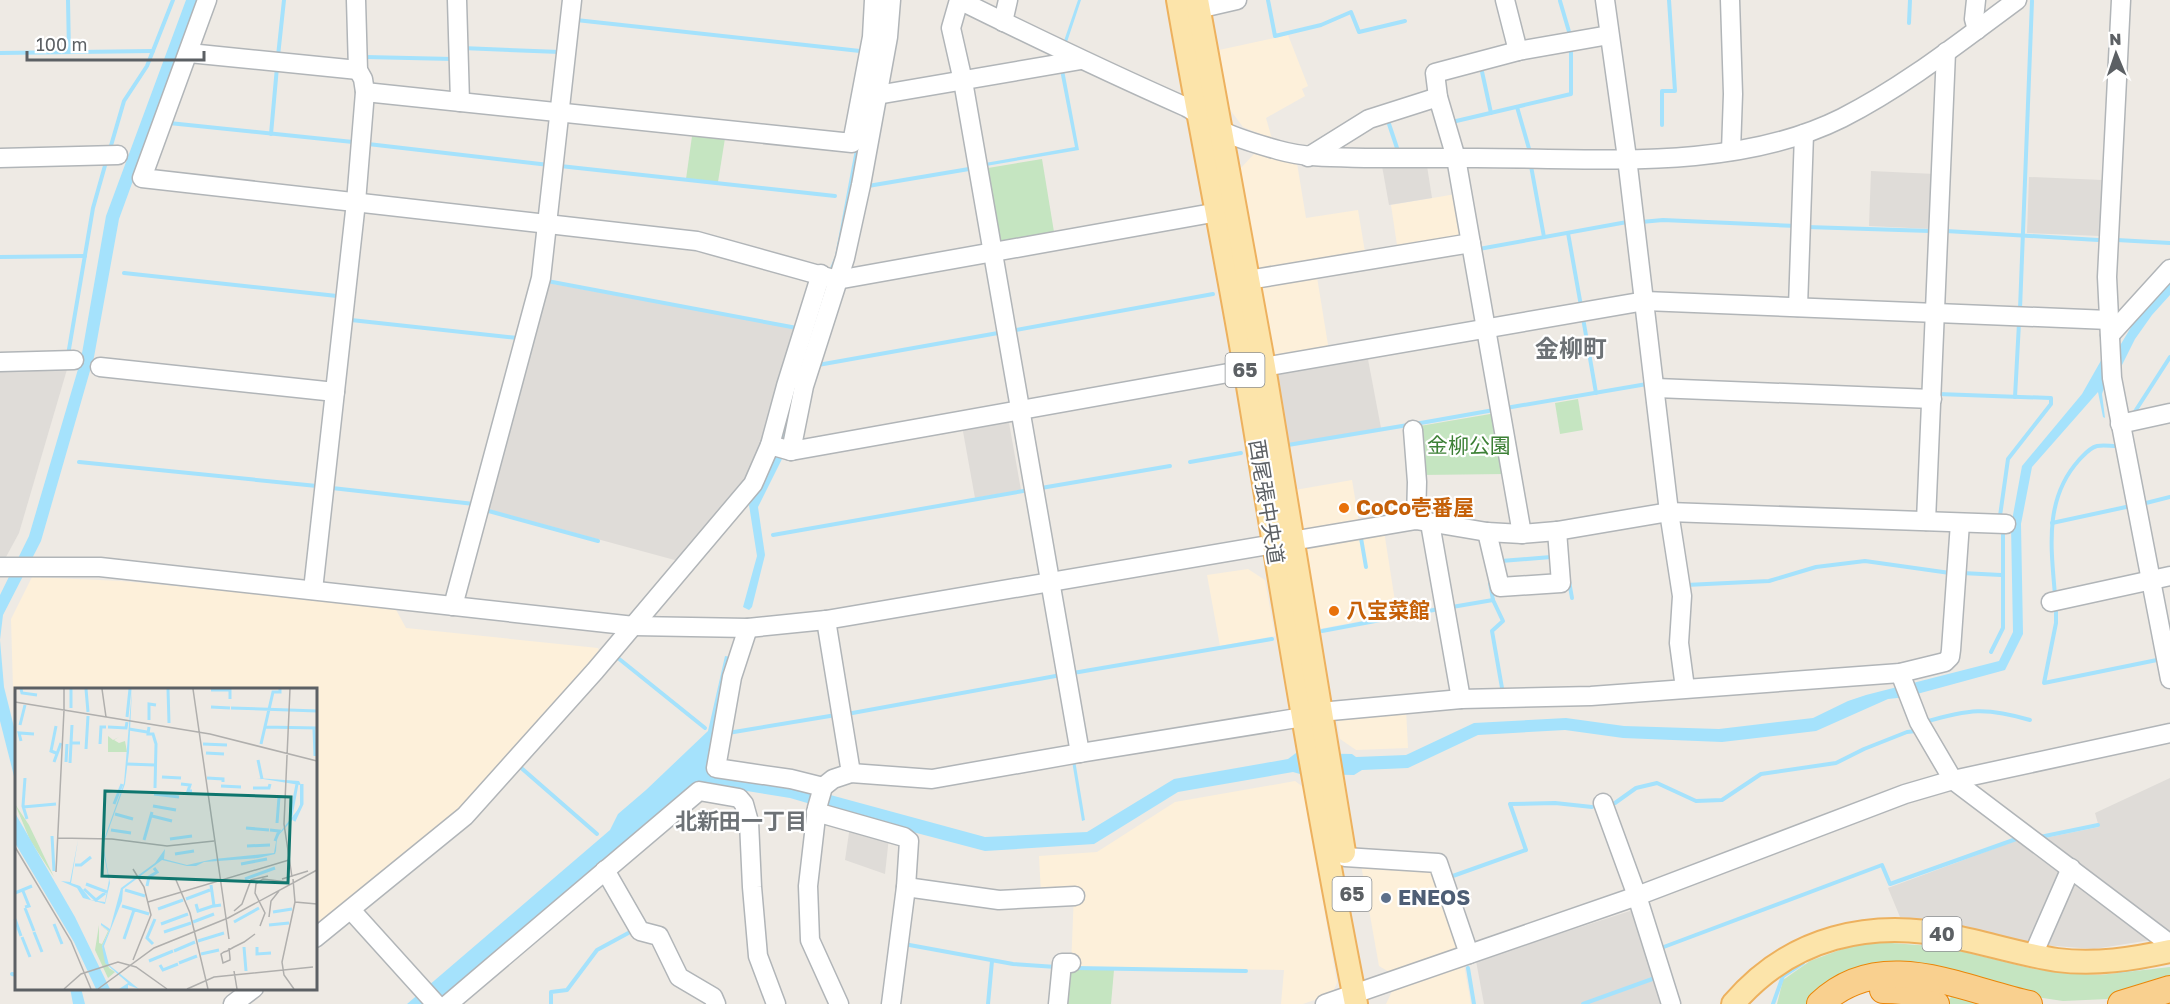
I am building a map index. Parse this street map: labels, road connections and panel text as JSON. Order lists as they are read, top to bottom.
{
  "streets": {
    "main road": ["65", "西尾張中央道", "40"]
  },
  "districts": ["金柳町", "北新田一丁目"],
  "parks": ["金柳公園"],
  "places": ["CoCo壱番屋", "八宝菜館", "ENEOS"],
  "scale_bar": "100 m",
  "north": "top"
}
